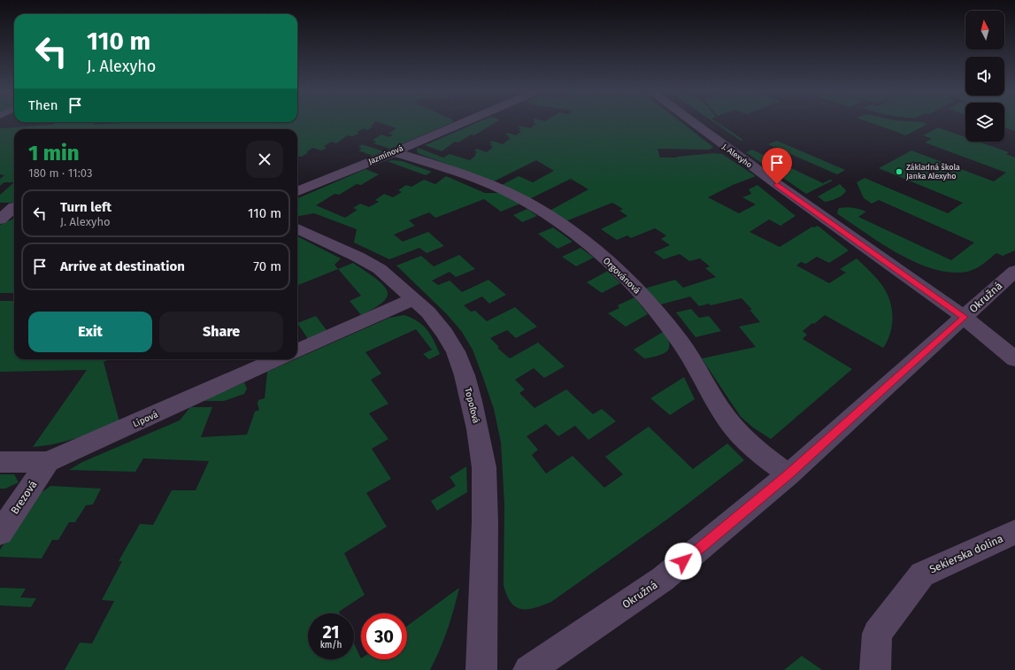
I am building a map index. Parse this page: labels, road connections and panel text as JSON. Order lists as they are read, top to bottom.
{
  "streets": {
    "street": [
      "Jazmínová",
      "J. Alexyho",
      "Orgovánová",
      "Okružná",
      "Topoľová",
      "Lipová",
      "Brezová",
      "Sekierska dolina"
    ]
  },
  "crossings": [
    ["Jazmínová", "Orgovánová"],
    ["J. Alexyho", "Okružná"],
    ["Orgovánová", "Okružná"],
    ["Lipová", "Brezová"]
  ],
  "places": ["Základná škola Janka Alexyho"],
  "north": "top",
  "page": {
    "turn": ["110 m", "J. Alexyho"],
    "then": "Then",
    "heading": ["1 min", "180 m · 11:03"],
    "list": [
      {
        "name": "Turn left",
        "note": "J. Alexyho",
        "value": "110 m"
      },
      {
        "name": "Arrive at destination",
        "value": "70 m"
      }
    ],
    "buttons": ["Exit", "Share"],
    "speed": "21 km/h",
    "limit": "30"
  }
}
